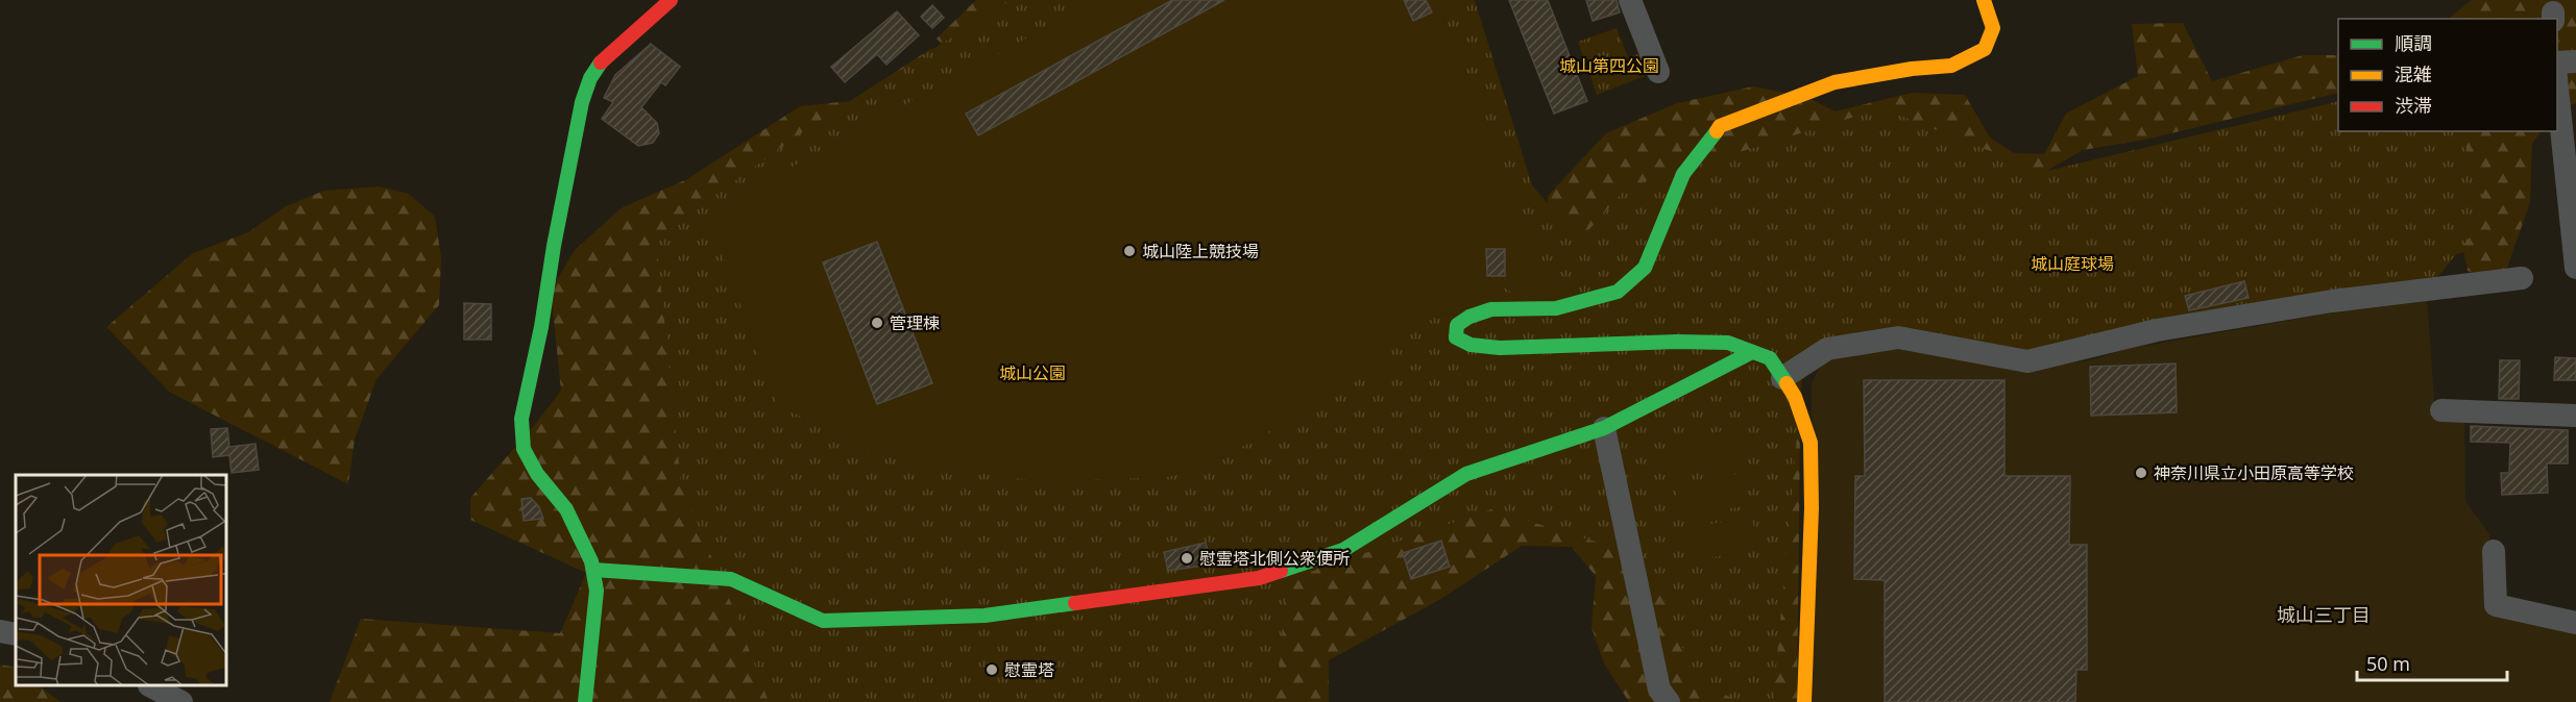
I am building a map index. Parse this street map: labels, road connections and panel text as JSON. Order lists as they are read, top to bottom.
{
  "districts": ["城山三丁目"],
  "parks": ["城山第四公園", "城山庭球場", "城山公園"],
  "places": [
    "城山陸上競技場",
    "管理棟",
    "神奈川県立小田原高等学校",
    "慰霊塔北側公衆便所",
    "慰霊塔"
  ],
  "legend": ["順調", "混雑", "渋滞"],
  "scale_bar": "50 m"
}
